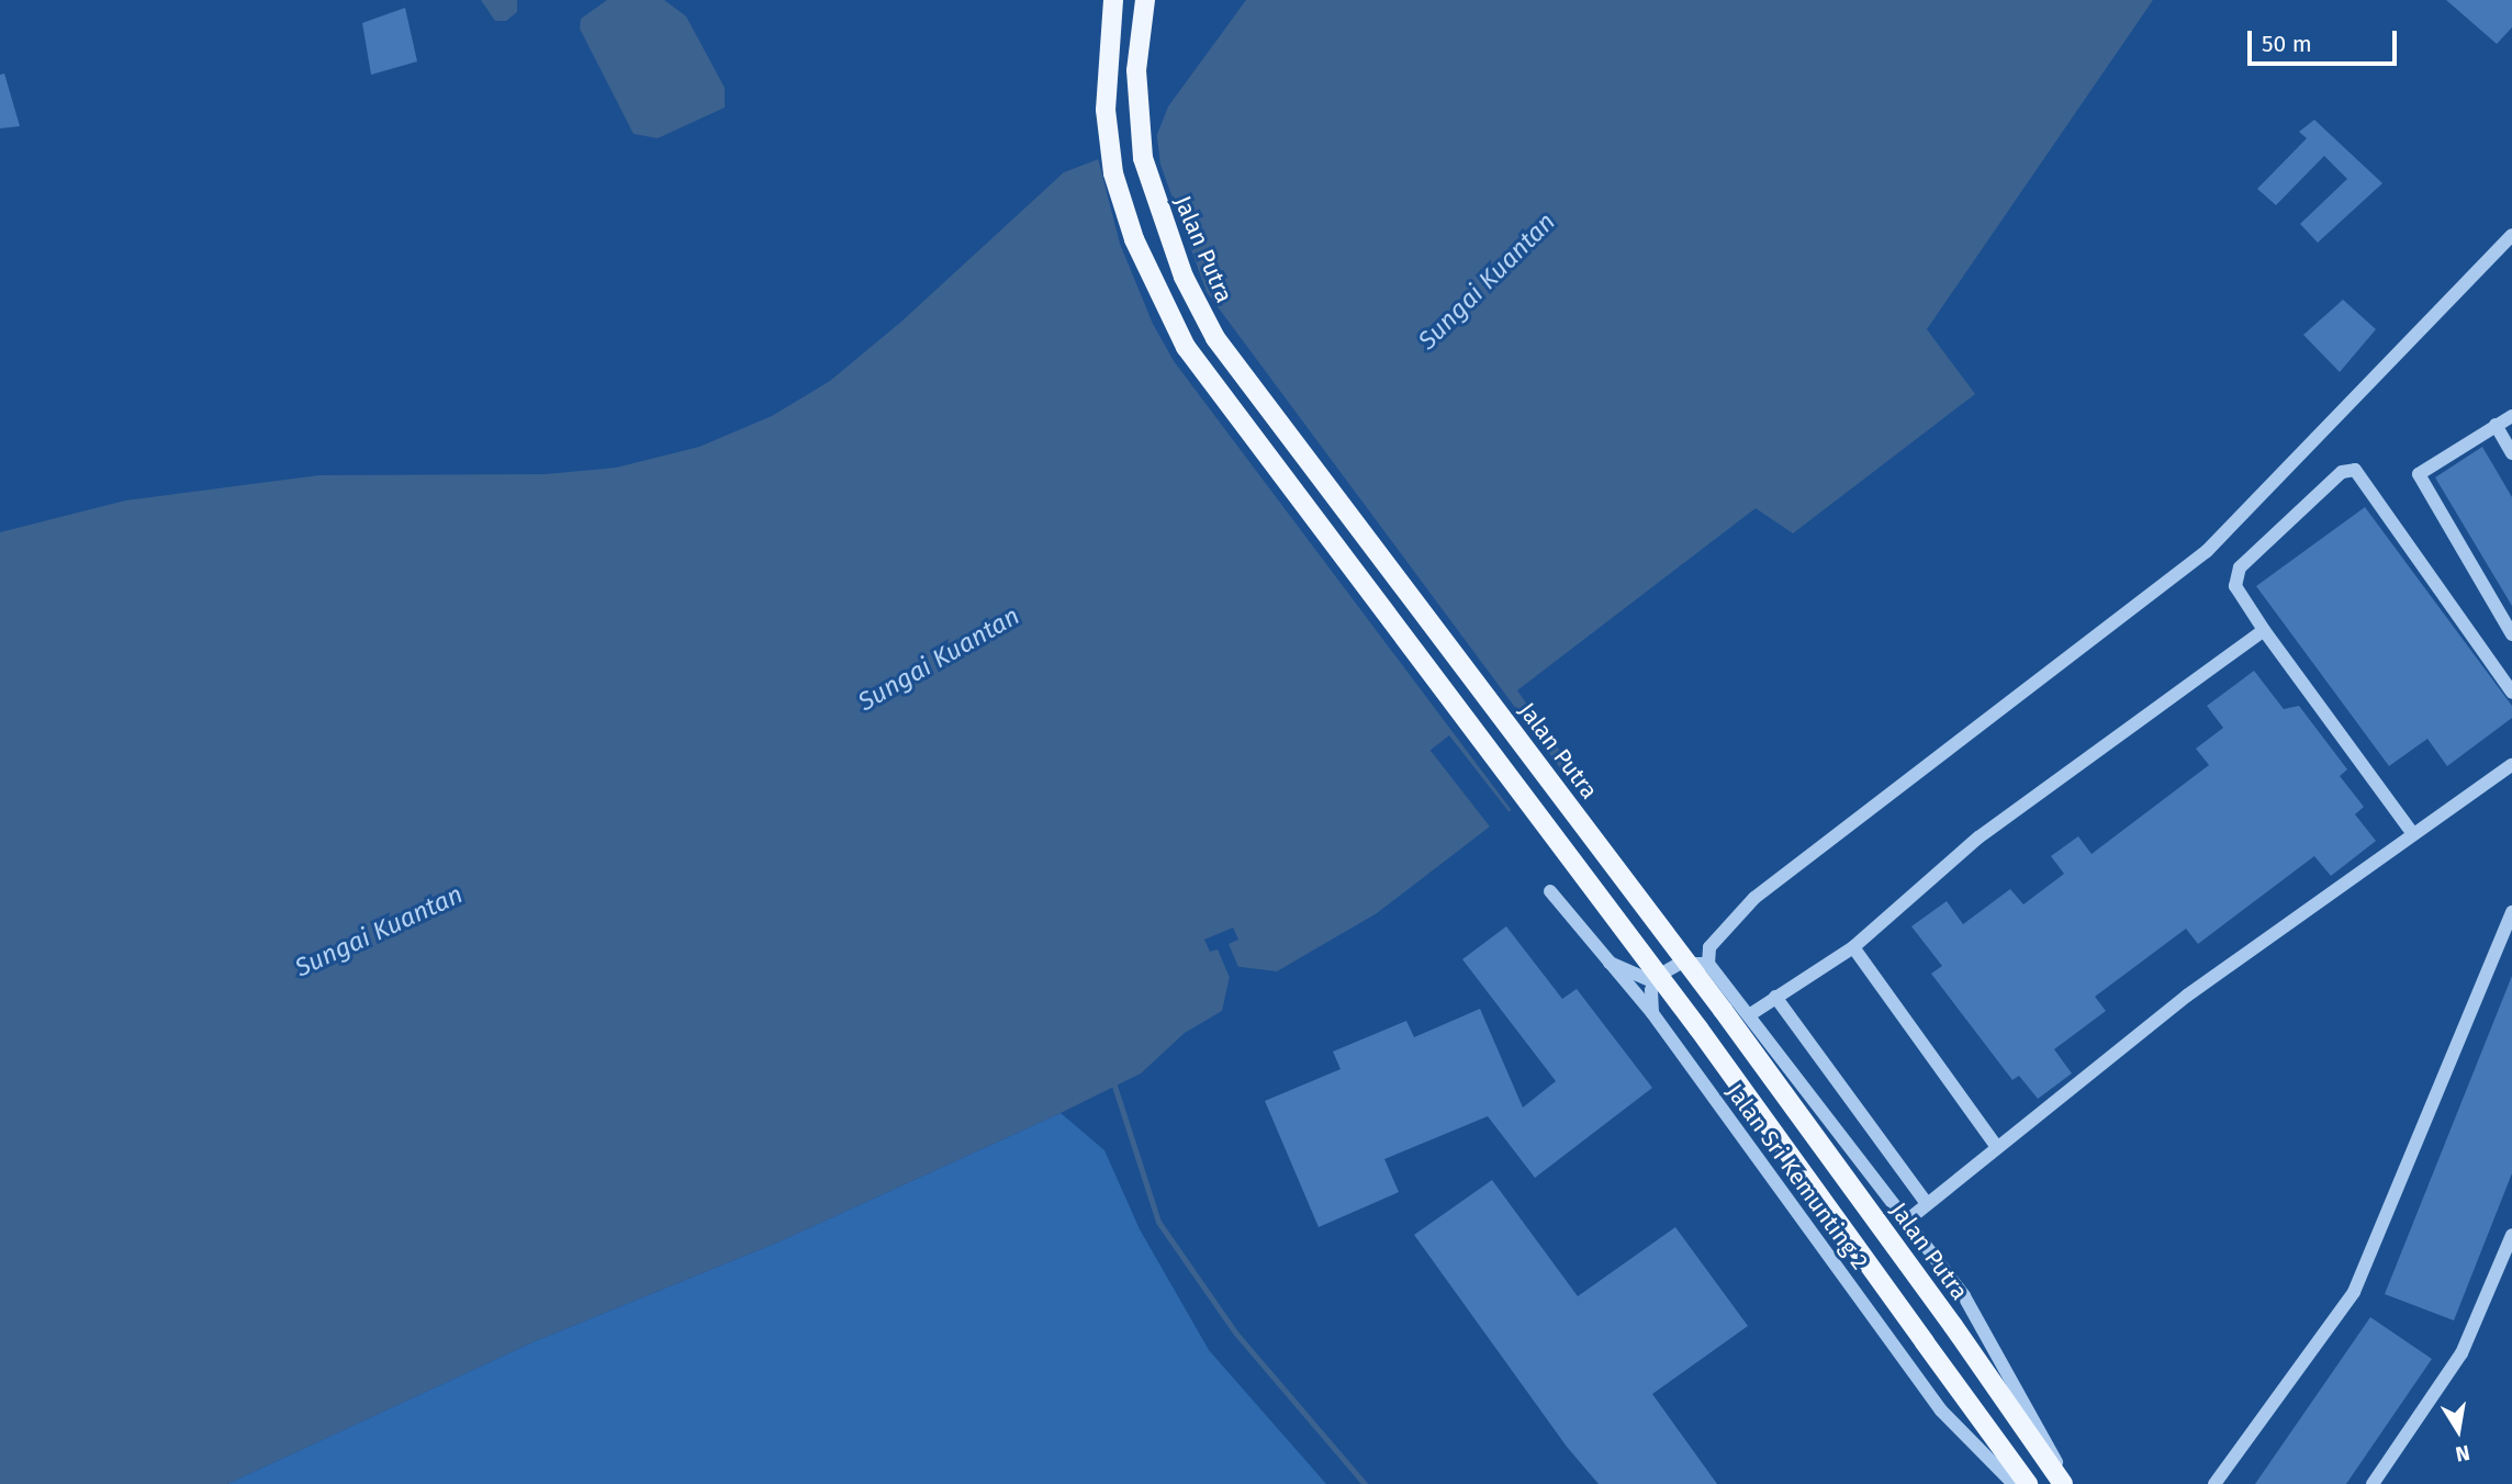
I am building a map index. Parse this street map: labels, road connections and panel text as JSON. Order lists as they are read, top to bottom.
{
  "streets": {
    "main road": ["Jalan Putra"],
    "street": ["Jalan Sri Kemunting 2"]
  },
  "water": ["Sungai Kuantan"],
  "scale_bar": "50 m",
  "north": "bottom"
}
